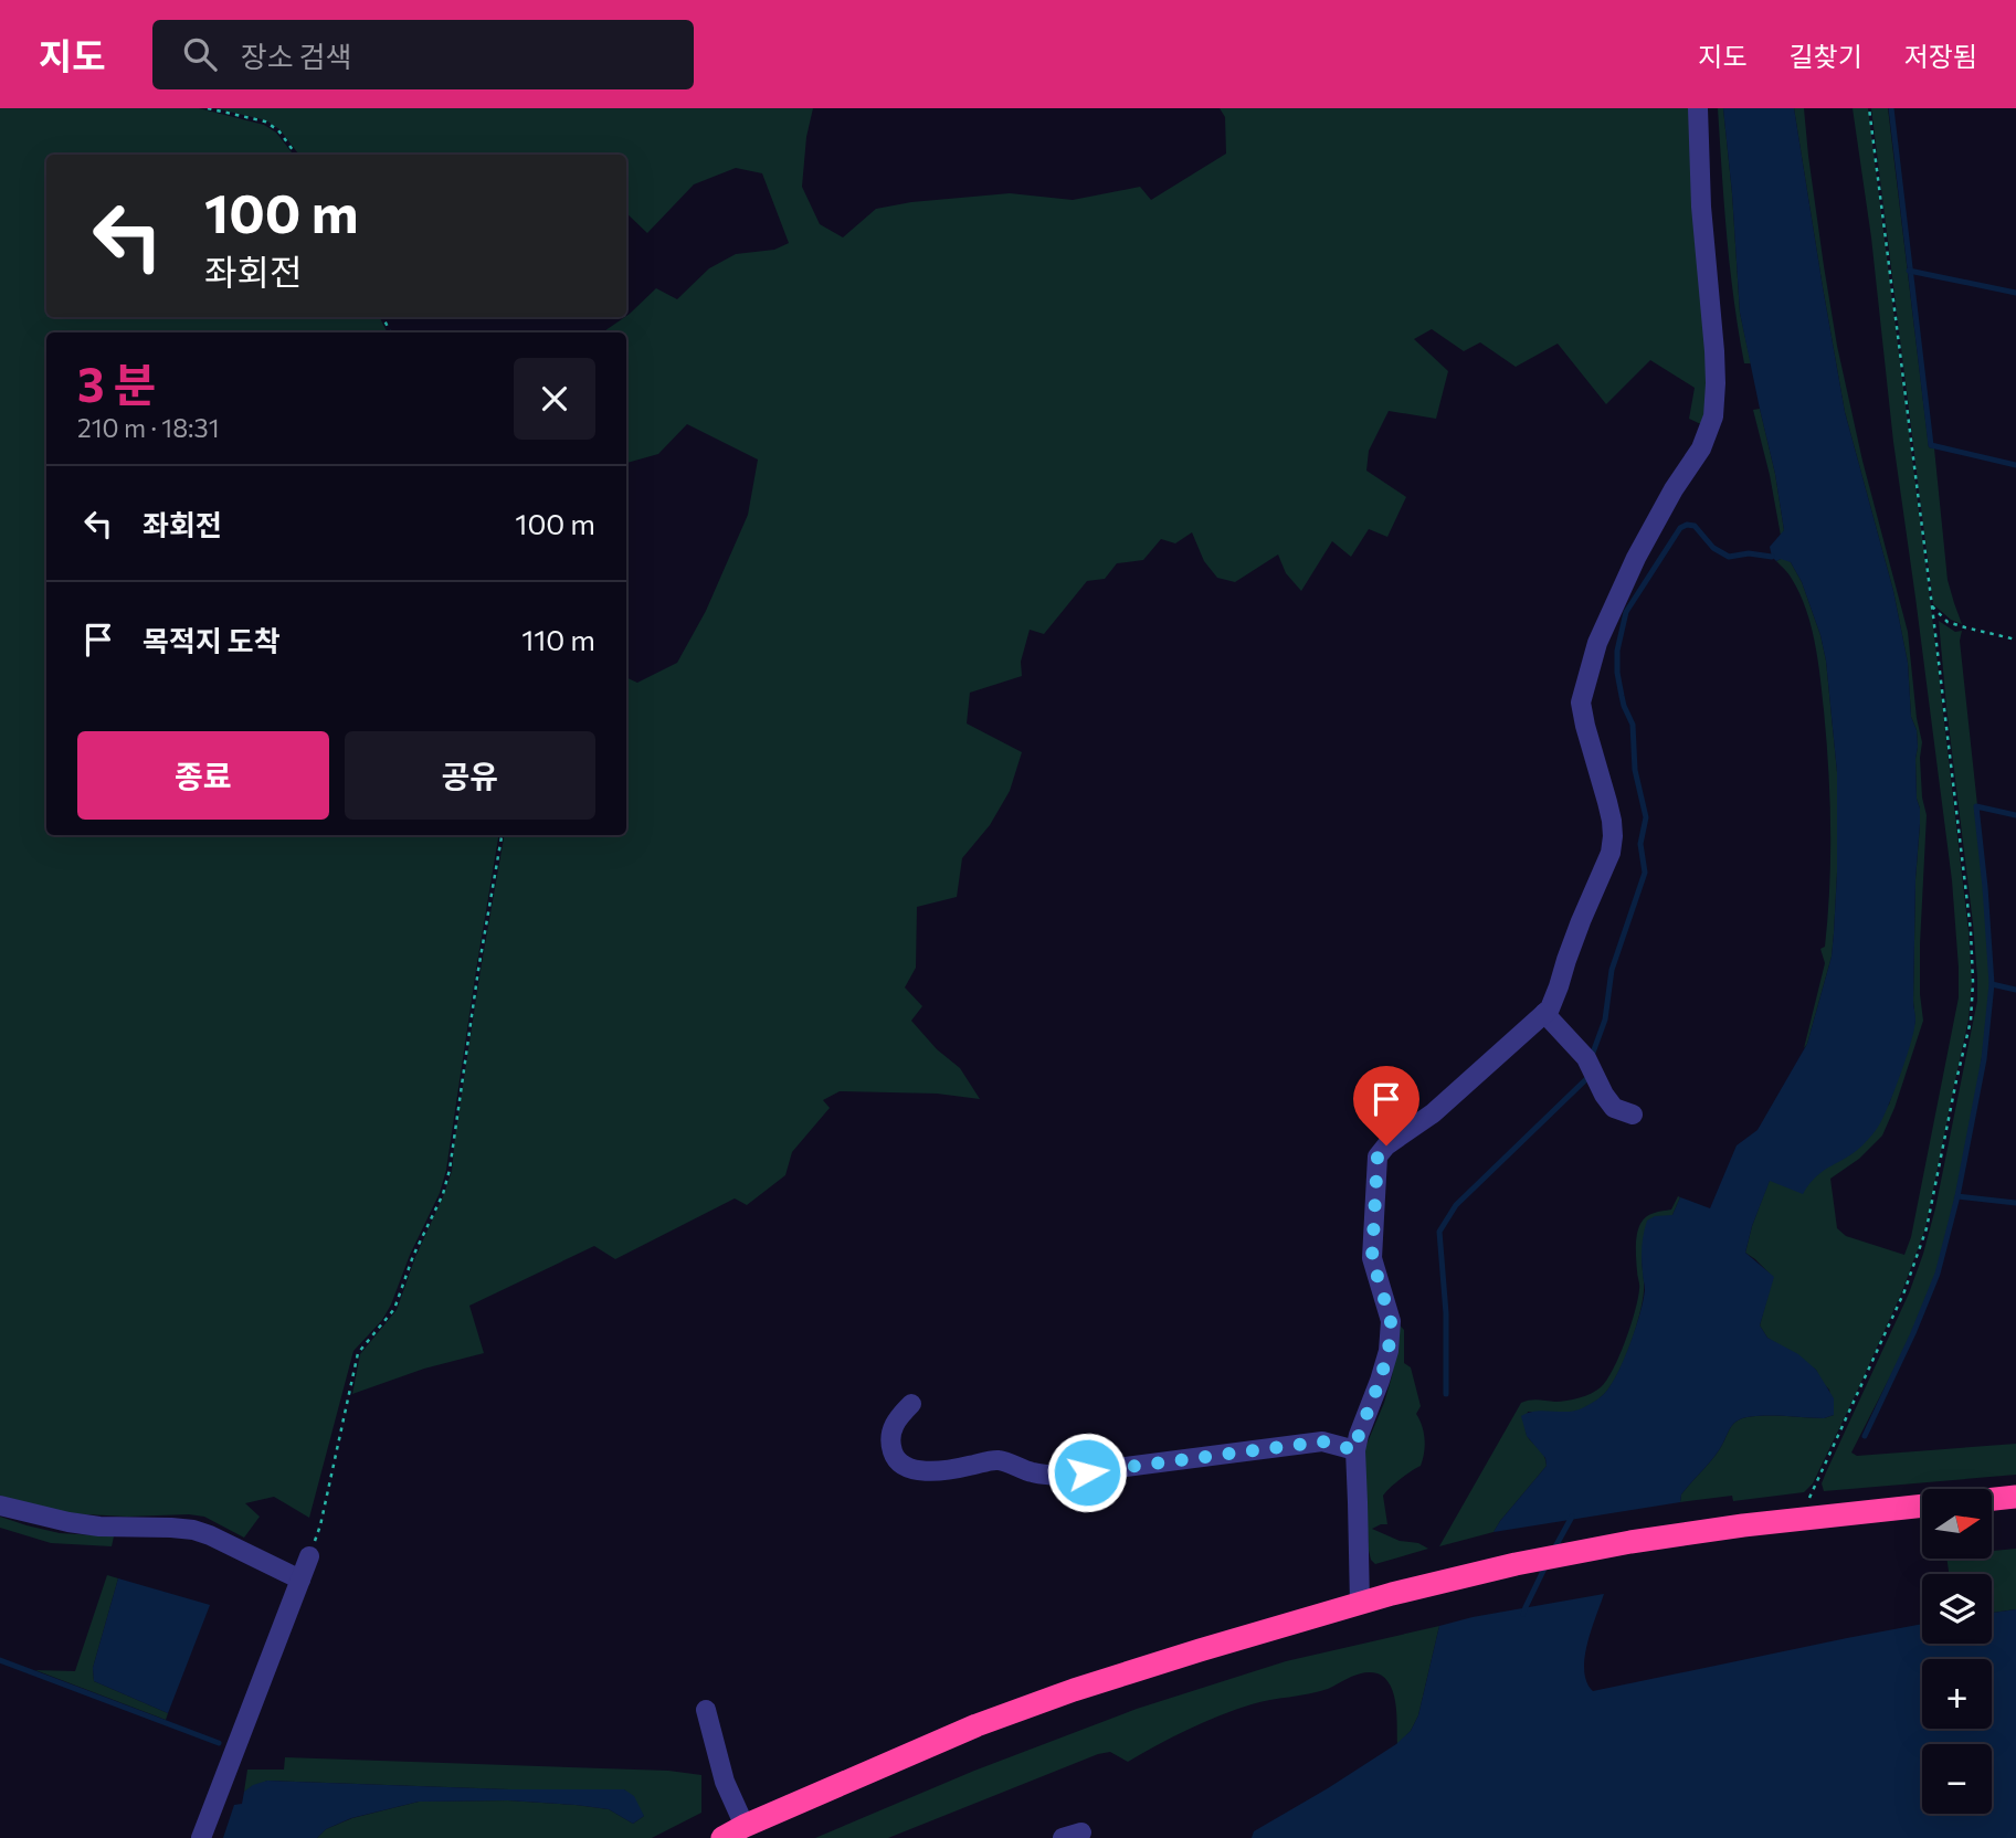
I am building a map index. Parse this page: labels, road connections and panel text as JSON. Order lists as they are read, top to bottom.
{
  "north": "right",
  "page": {
    "header": "지도",
    "search": "장소 검색",
    "nav": ["지도", "길찾기", "저장됨"],
    "turn": ["100 m", "좌회전"],
    "heading": ["3 분", "210 m · 18:31"],
    "list": [
      {
        "name": "좌회전",
        "value": "100 m"
      },
      {
        "name": "목적지 도착",
        "value": "110 m"
      }
    ],
    "buttons": ["종료", "공유"],
    "map_buttons": ["+", "−"]
  }
}
